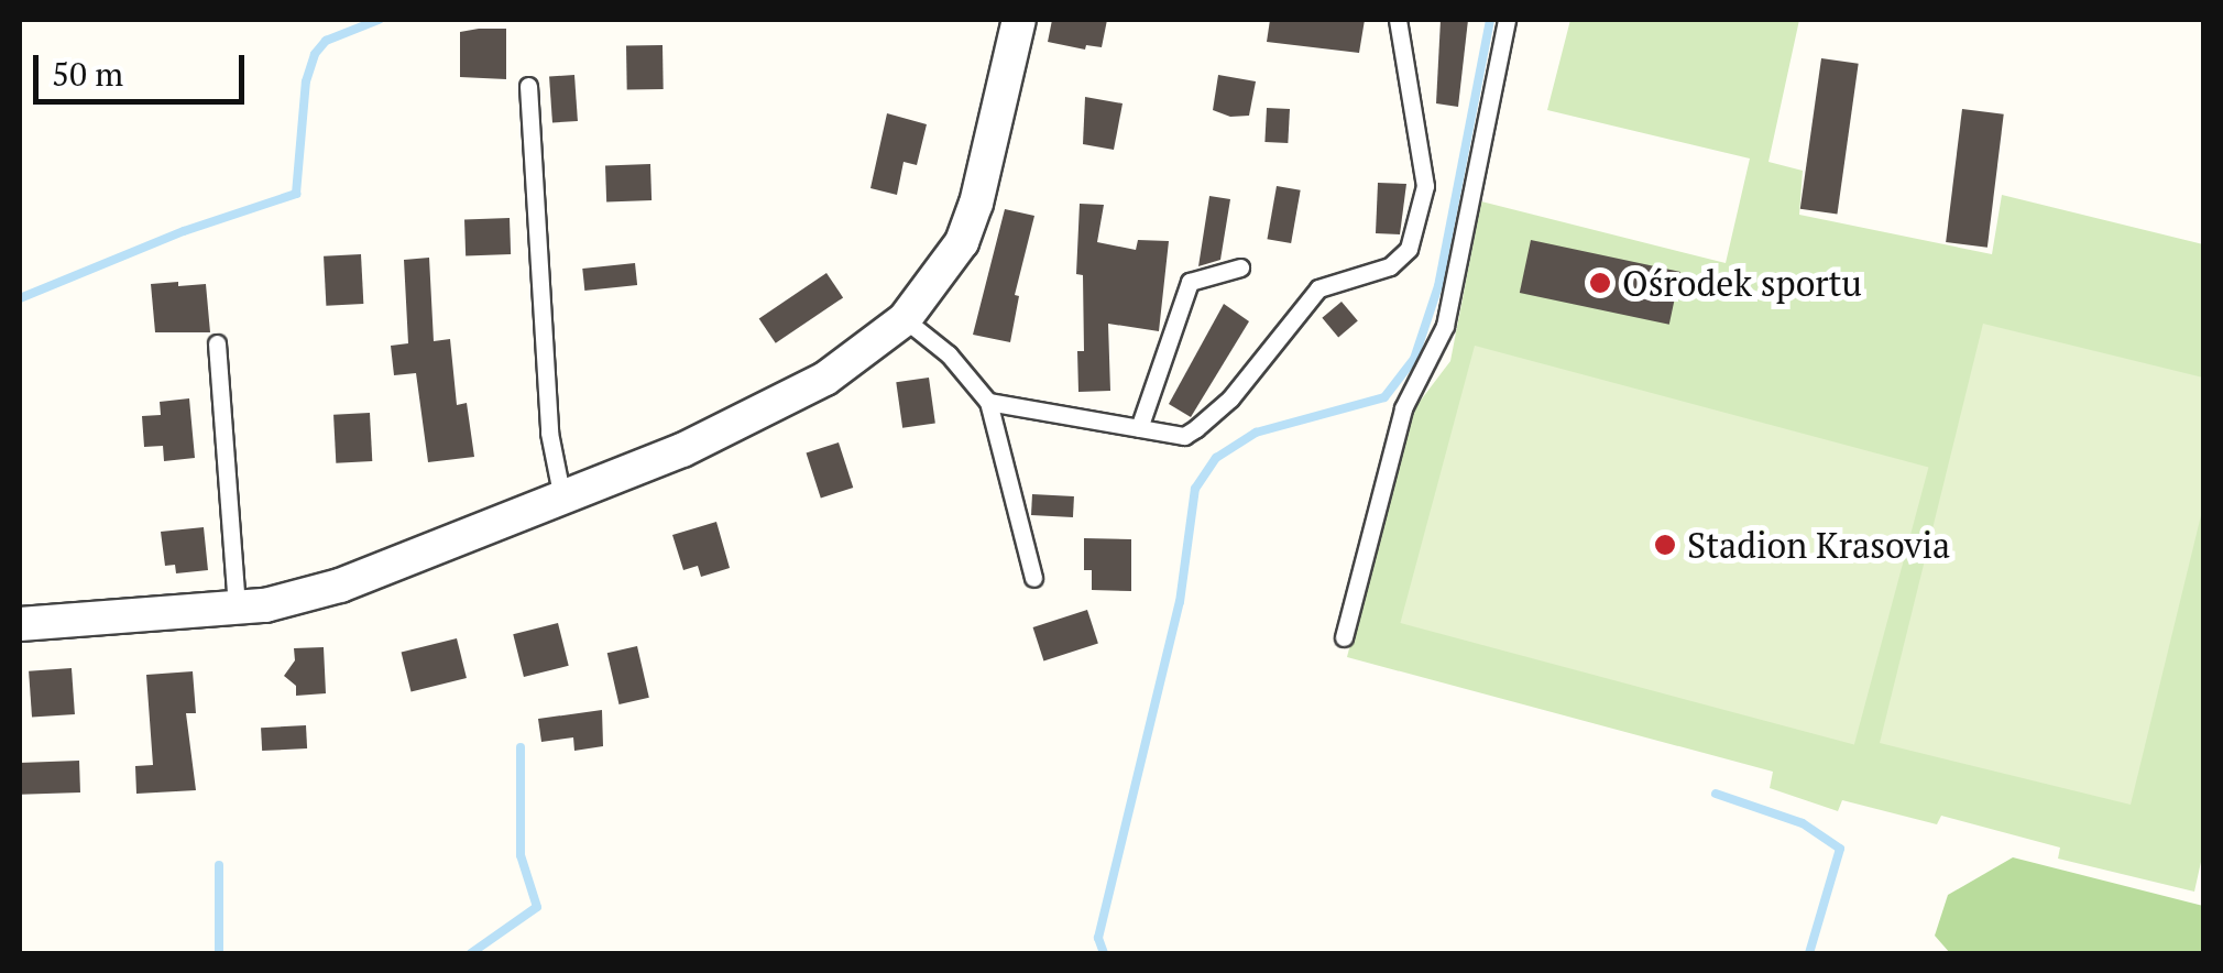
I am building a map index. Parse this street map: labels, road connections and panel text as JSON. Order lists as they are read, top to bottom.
{
  "places": ["Ośrodek sportu", "Stadion Krasovia"],
  "scale_bar": "50 m"
}
